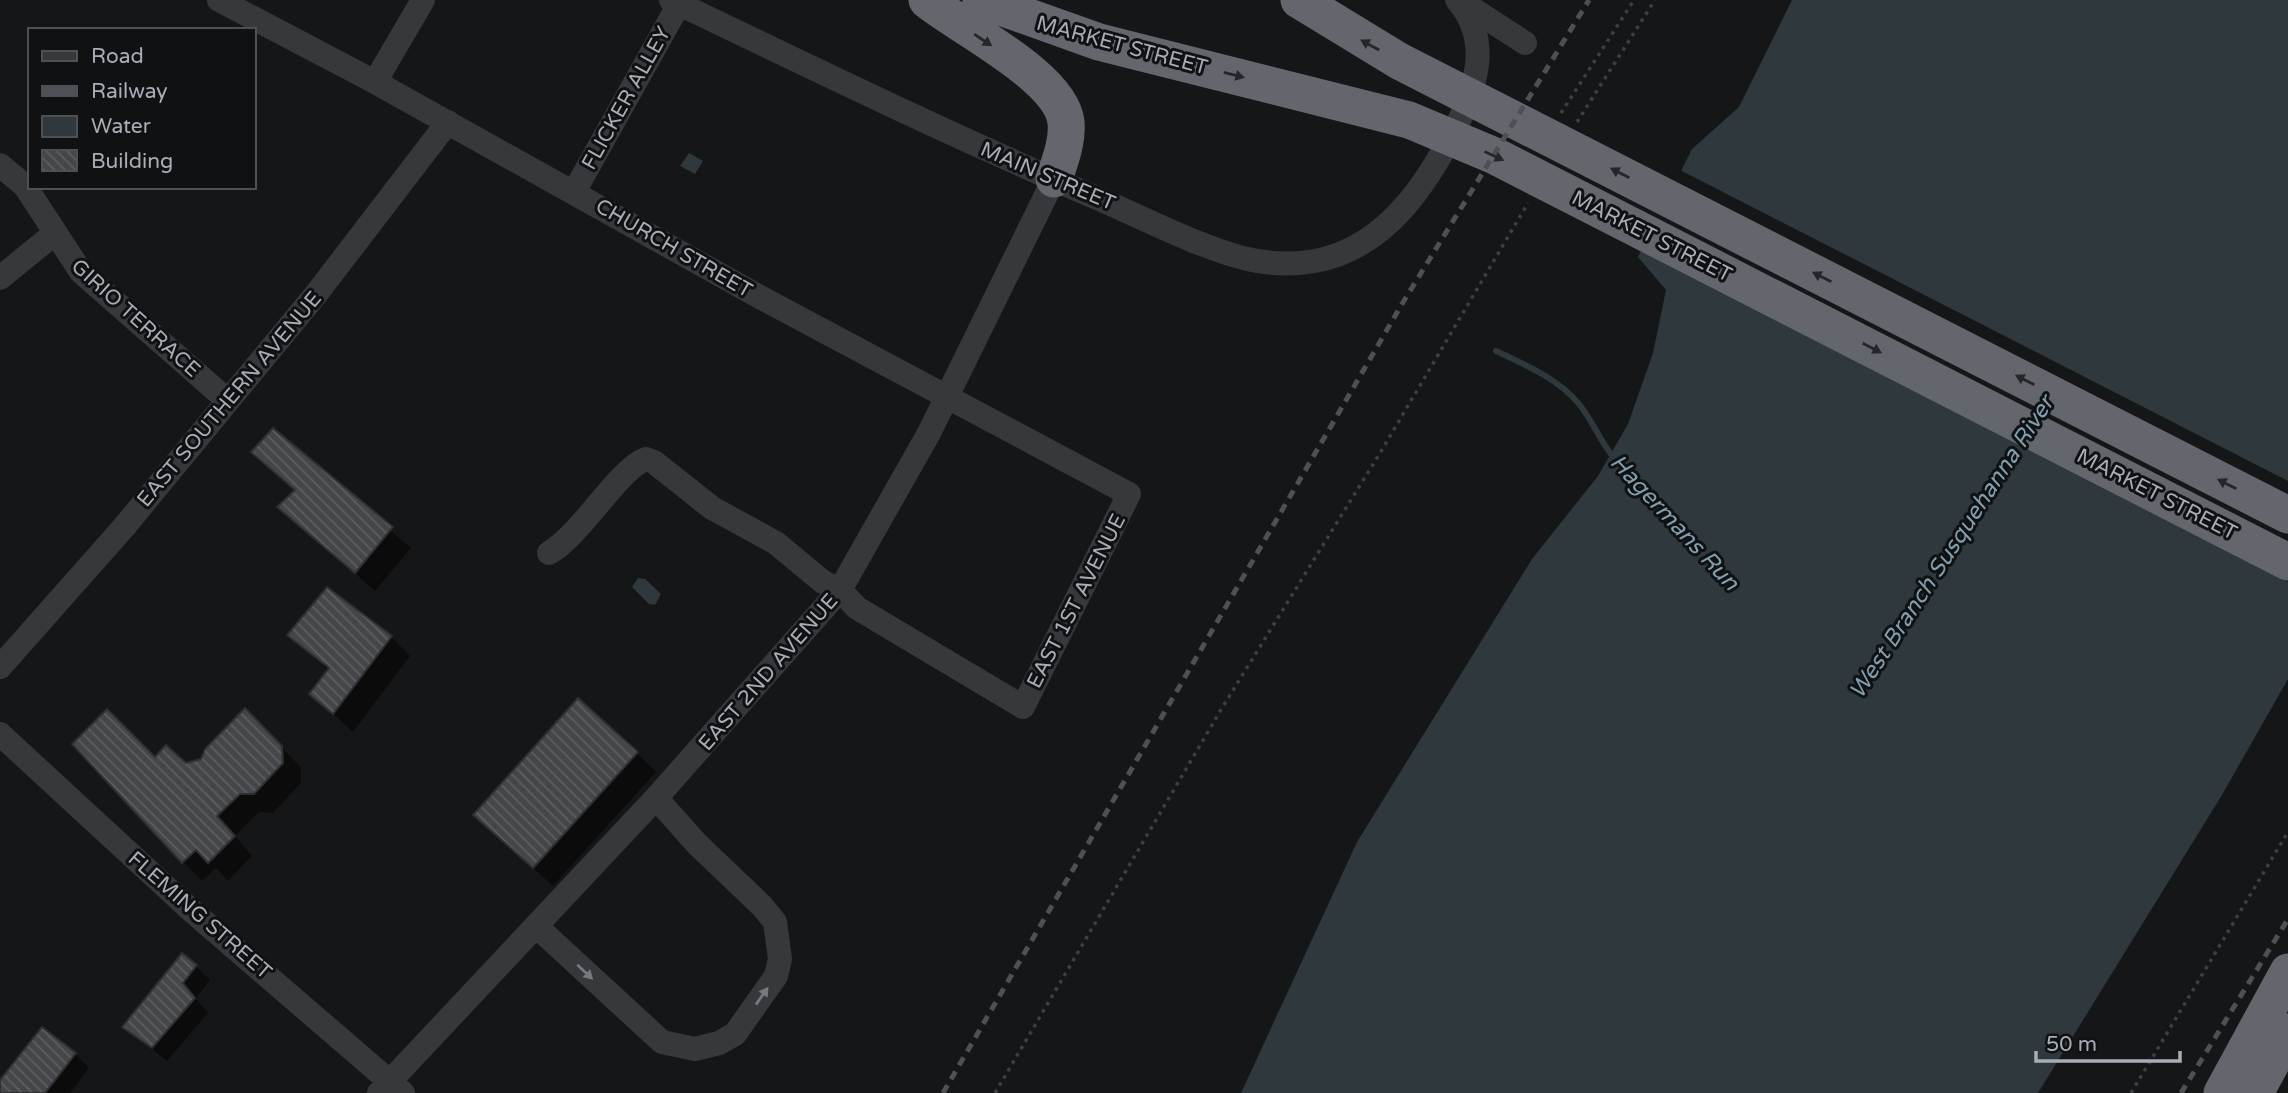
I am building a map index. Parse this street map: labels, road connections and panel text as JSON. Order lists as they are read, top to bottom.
{
  "streets": {
    "highway": ["MARKET STREET"],
    "street": [
      "FLICKER ALLEY",
      "MAIN STREET",
      "CHURCH STREET",
      "GIRIO TERRACE",
      "EAST SOUTHERN AVENUE",
      "EAST 1ST AVENUE",
      "EAST 2ND AVENUE",
      "FLEMING STREET"
    ]
  },
  "crossings": [
    ["FLICKER ALLEY", "MAIN STREET"],
    ["FLICKER ALLEY", "CHURCH STREET"],
    ["MAIN STREET", "EAST 2ND AVENUE"],
    ["CHURCH STREET", "EAST SOUTHERN AVENUE"],
    ["CHURCH STREET", "EAST 1ST AVENUE"],
    ["CHURCH STREET", "EAST 2ND AVENUE"],
    ["GIRIO TERRACE", "EAST SOUTHERN AVENUE"],
    ["EAST 1ST AVENUE", "EAST 2ND AVENUE"],
    ["EAST 2ND AVENUE", "FLEMING STREET"]
  ],
  "water": ["Hagermans Run", "West Branch Susquehanna River"],
  "legend": [
    "Road",
    "Railway",
    "Water",
    "Building"
  ],
  "scale_bar": "50 m"
}
